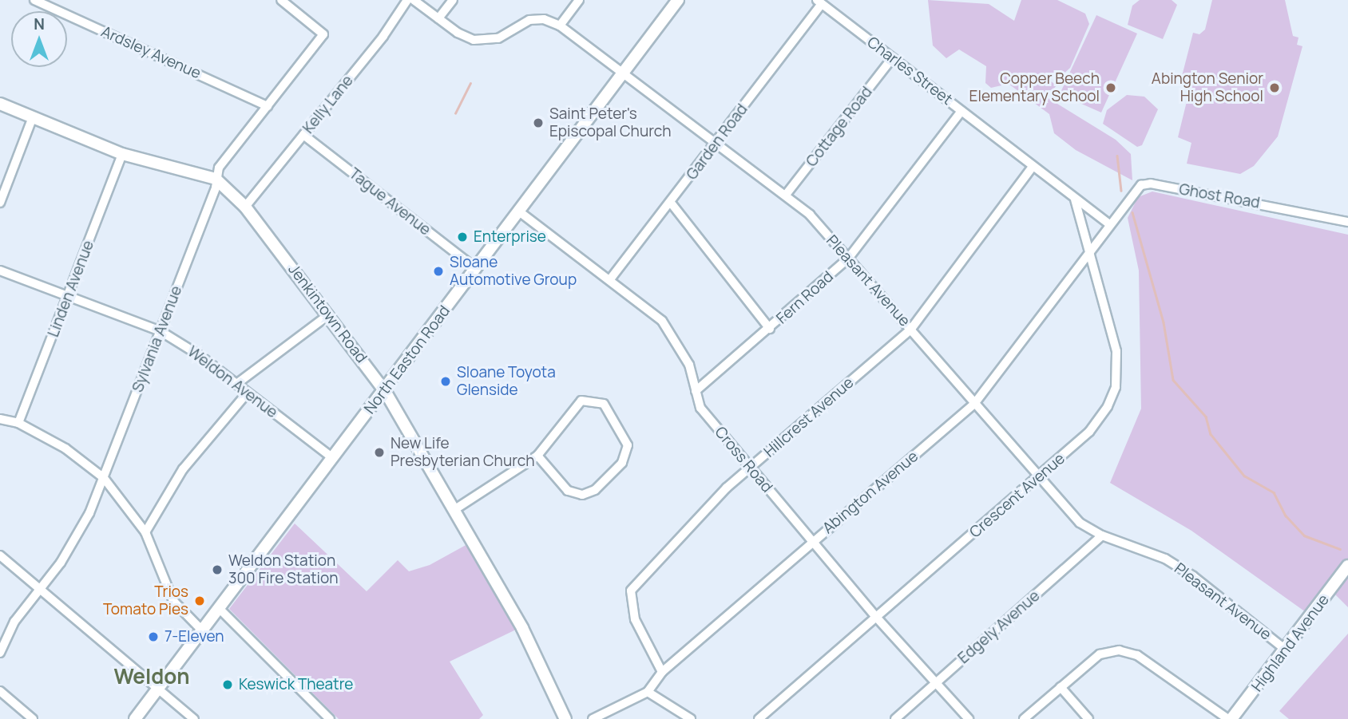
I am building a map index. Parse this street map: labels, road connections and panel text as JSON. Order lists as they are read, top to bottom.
{
  "streets": {
    "street": [
      "Ardsley Avenue",
      "Charles Street",
      "Kelly Lane",
      "Cottage Road",
      "Garden Road",
      "Ghost Road",
      "Tague Avenue",
      "Pleasant Avenue",
      "Linden Avenue",
      "Fern Road",
      "Jenkintown Road",
      "Sylvania Avenue",
      "North Easton Road",
      "Weldon Avenue",
      "Hillcrest Avenue",
      "Cross Road",
      "Abington Avenue",
      "Crescent Avenue",
      "Edgely Avenue",
      "Highland Avenue"
    ]
  },
  "crossings": [
    ["Ardsley Avenue", "Sylvania Avenue"],
    ["Charles Street", "Cottage Road"],
    ["Charles Street", "Garden Road"],
    ["Charles Street", "Ghost Road"],
    ["Charles Street", "Fern Road"],
    ["Charles Street", "Hillcrest Avenue"],
    ["Charles Street", "Abington Avenue"],
    ["Charles Street", "Crescent Avenue"],
    ["Kelly Lane", "Tague Avenue"],
    ["Kelly Lane", "Jenkintown Road"],
    ["Cottage Road", "Pleasant Avenue"],
    ["Garden Road", "Pleasant Avenue"],
    ["Garden Road", "Cross Road"],
    ["Ghost Road", "Abington Avenue"],
    ["Tague Avenue", "North Easton Road"],
    ["Pleasant Avenue", "Fern Road"],
    ["Pleasant Avenue", "North Easton Road"],
    ["Pleasant Avenue", "Hillcrest Avenue"],
    ["Pleasant Avenue", "Abington Avenue"],
    ["Pleasant Avenue", "Crescent Avenue"],
    ["Pleasant Avenue", "Edgely Avenue"],
    ["Pleasant Avenue", "Highland Avenue"],
    ["Linden Avenue", "Jenkintown Road"],
    ["Linden Avenue", "Weldon Avenue"],
    ["Fern Road", "Cross Road"],
    ["Jenkintown Road", "Sylvania Avenue"],
    ["Jenkintown Road", "North Easton Road"],
    ["Sylvania Avenue", "Weldon Avenue"],
    ["North Easton Road", "Weldon Avenue"],
    ["North Easton Road", "Cross Road"],
    ["Hillcrest Avenue", "Cross Road"],
    ["Hillcrest Avenue", "Abington Avenue"],
    ["Cross Road", "Abington Avenue"],
    ["Cross Road", "Crescent Avenue"],
    ["Cross Road", "Edgely Avenue"],
    ["Abington Avenue", "Crescent Avenue"]
  ],
  "districts": ["Weldon"],
  "places": [
    "Copper Beech Elementary School",
    "Abington Senior High School",
    "Saint Peter's Episcopal Church",
    "Enterprise",
    "Sloane Automotive Group",
    "Sloane Toyota Glenside",
    "New Life Presbyterian Church",
    "Weldon Station 300 Fire Station",
    "Trios Tomato Pies",
    "7-Eleven",
    "Keswick Theatre"
  ],
  "north": "top"
}
